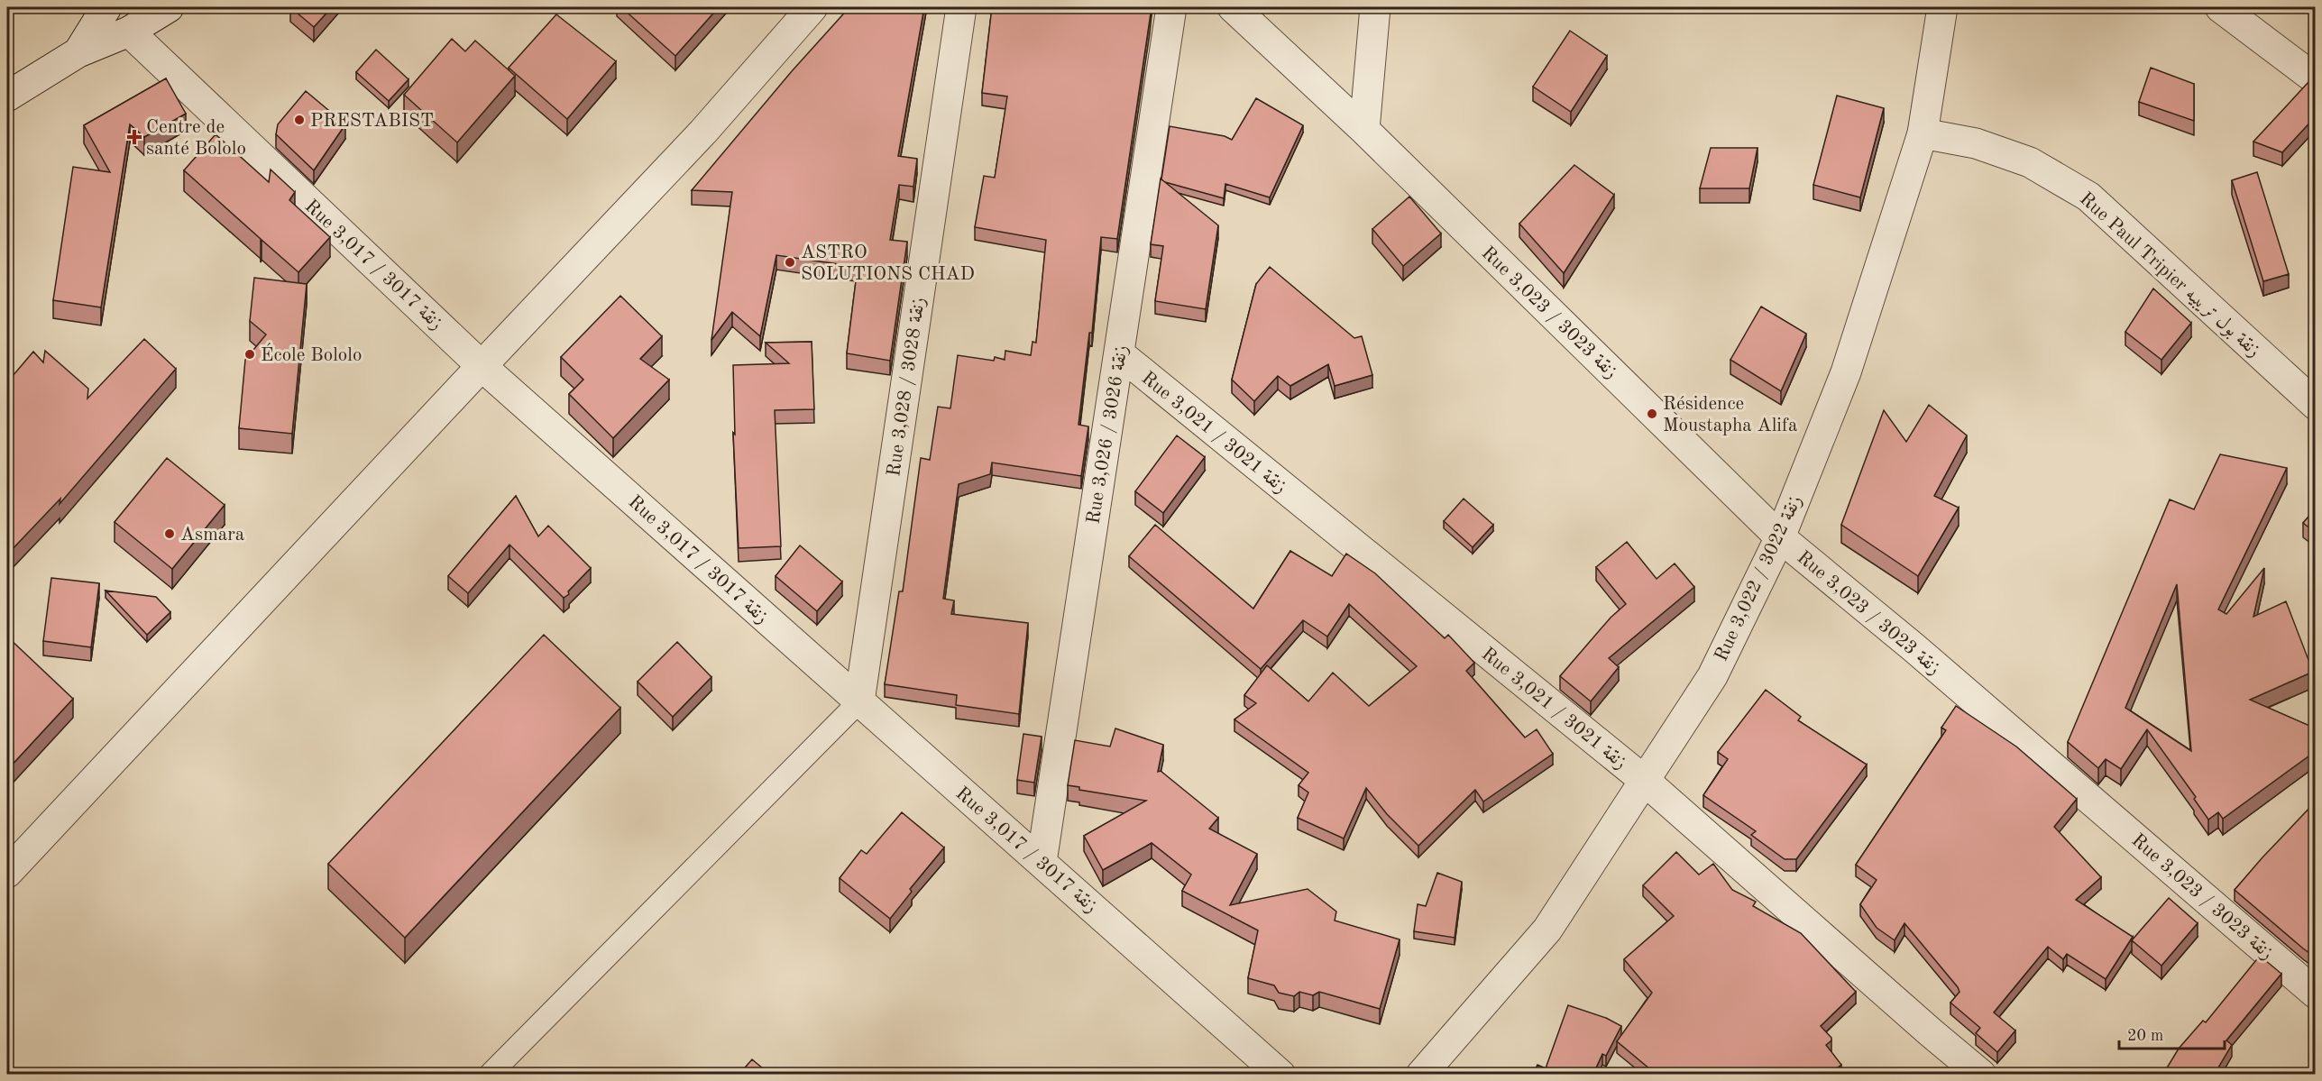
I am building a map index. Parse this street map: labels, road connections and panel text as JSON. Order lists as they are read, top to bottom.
{
  "streets": {
    "street": [
      "Rue 3,017 / زنقة 3017",
      "Rue Paul Tripier زنقة بول تريبيه",
      "Rue 3,023 / زنقة 3023",
      "Rue 3,028 / زنقة 3028",
      "Rue 3,021 / زنقة 3021",
      "Rue 3,026 / زنقة 3026",
      "Rue 3,022 / زنقة 3022"
    ]
  },
  "crossings": [
    ["Rue 3,017 / زنقة 3017", "Rue 3,028 / زنقة 3028"],
    ["Rue 3,017 / زنقة 3017", "Rue 3,026 / زنقة 3026"],
    ["Rue Paul Tripier زنقة بول تريبيه", "Rue 3,022 / زنقة 3022"],
    ["Rue 3,023 / زنقة 3023", "Rue 3,022 / زنقة 3022"],
    ["Rue 3,021 / زنقة 3021", "Rue 3,026 / زنقة 3026"],
    ["Rue 3,021 / زنقة 3021", "Rue 3,022 / زنقة 3022"]
  ],
  "places": {
    "other": [
      "PRESTABIST",
      "ASTRO SOLUTIONS CHAD",
      "École Bololo",
      "Résidence Moustapha Alifa",
      "Asmara"
    ],
    "health": ["Centre de santé Bololo"]
  },
  "scale_bar": "20 m"
}
